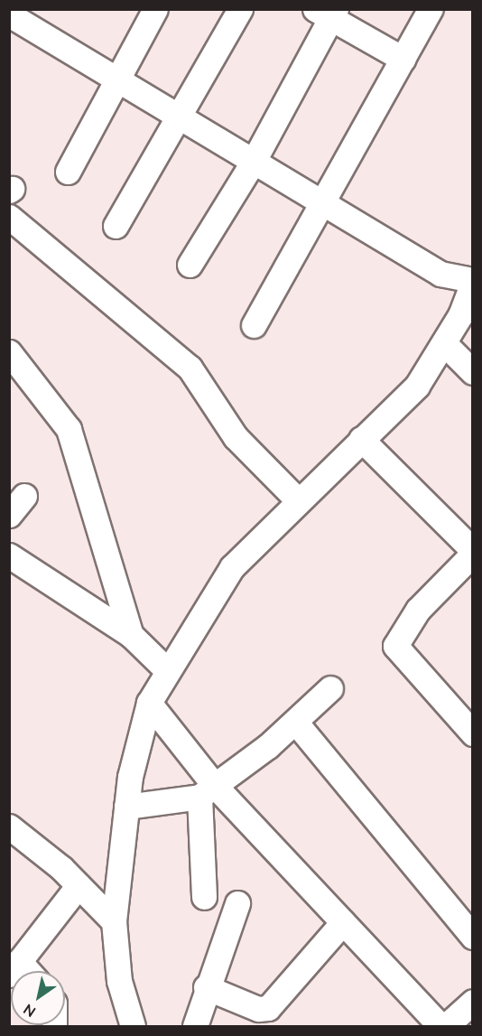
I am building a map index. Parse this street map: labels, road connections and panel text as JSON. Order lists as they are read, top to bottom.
{
  "north": "bottom left"
}
